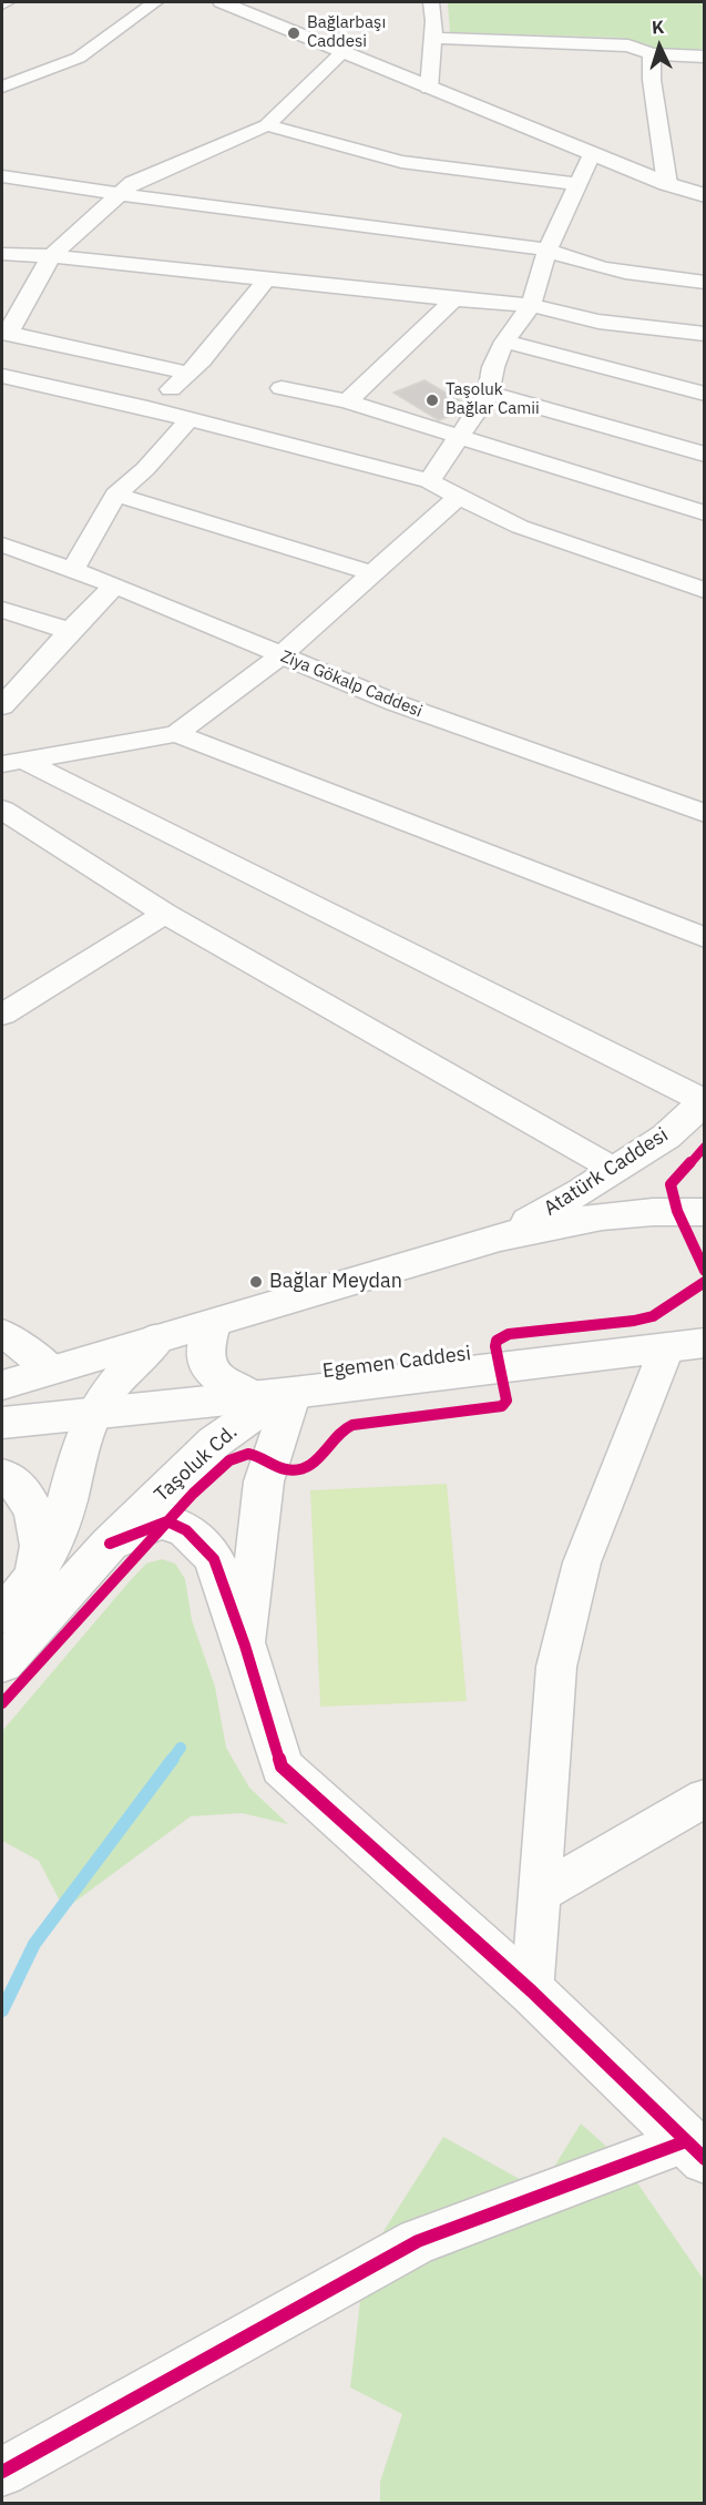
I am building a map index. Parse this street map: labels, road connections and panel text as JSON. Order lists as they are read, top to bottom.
{
  "streets": {
    "street": [
      "Ziya Gökalp Caddesi",
      "Atatürk Caddesi",
      "Egemen Caddesi",
      "Taşoluk Cd."
    ]
  },
  "crossings": [
    ["Egemen Caddesi", "Taşoluk Cd."]
  ],
  "places": ["Bağlarbaşı Caddesi", "Taşoluk Bağlar Camii", "Bağlar Meydan"],
  "north": "top"
}
